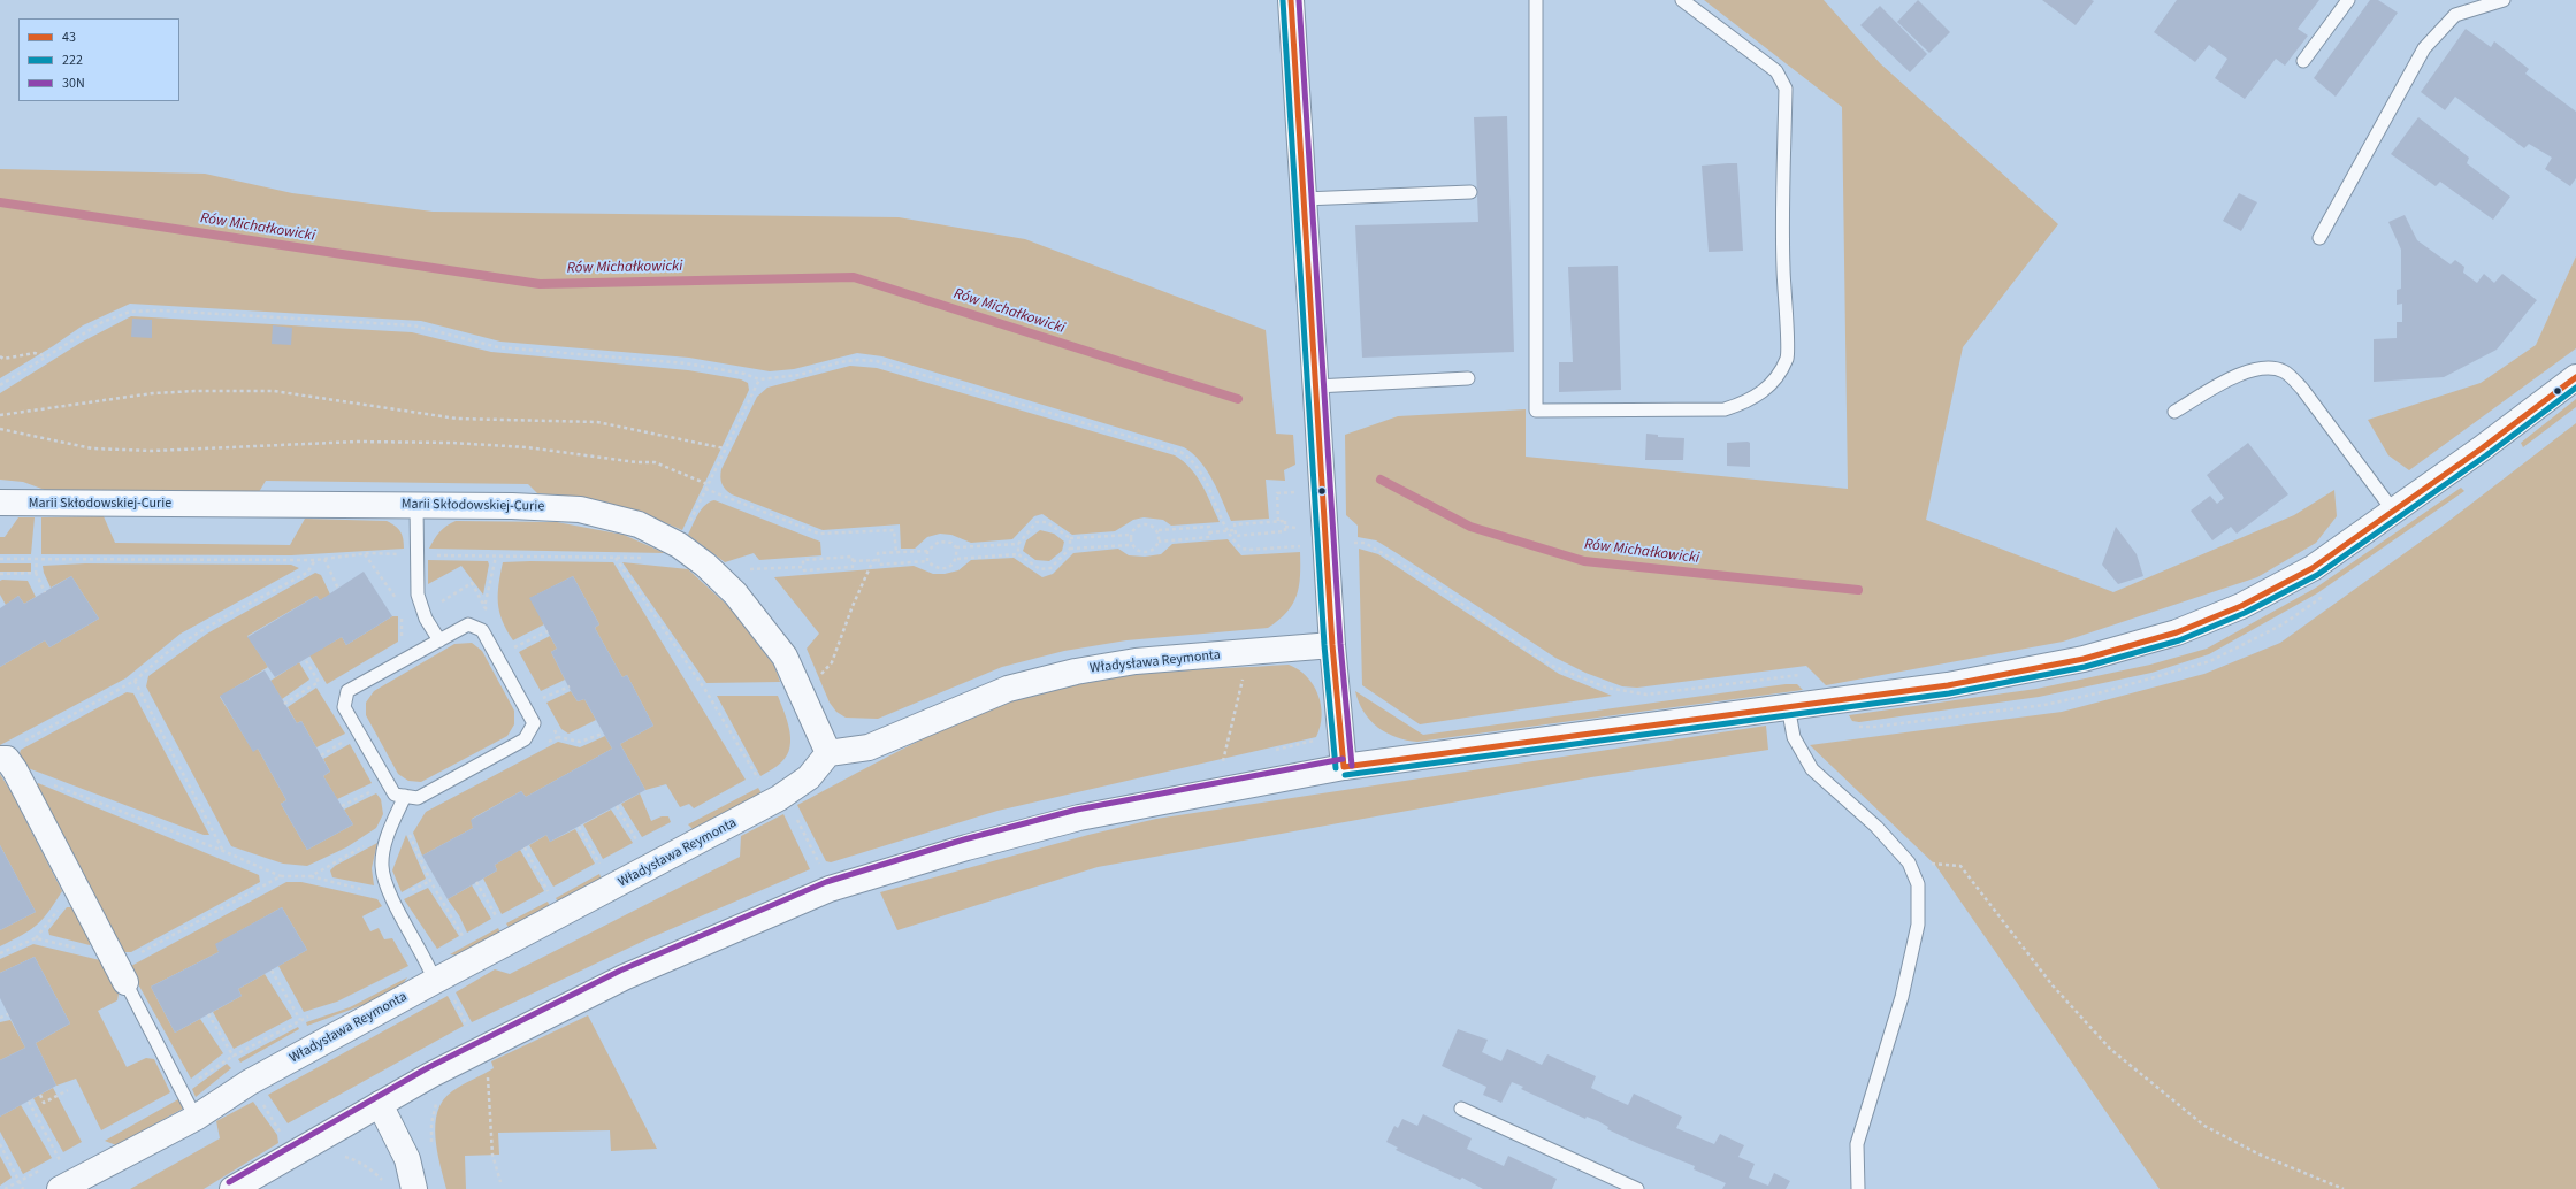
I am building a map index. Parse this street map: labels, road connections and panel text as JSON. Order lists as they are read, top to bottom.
{
  "streets": {
    "street": ["Marii Skłodowskiej-Curie", "Władysława Reymonta"]
  },
  "crossings": [
    ["Marii Skłodowskiej-Curie", "Władysława Reymonta"]
  ],
  "water": ["Rów Michałkowicki"],
  "lines": ["transit line 43", "transit line 222", "transit line 30N"],
  "legend": ["43", "222", "30N"]
}
